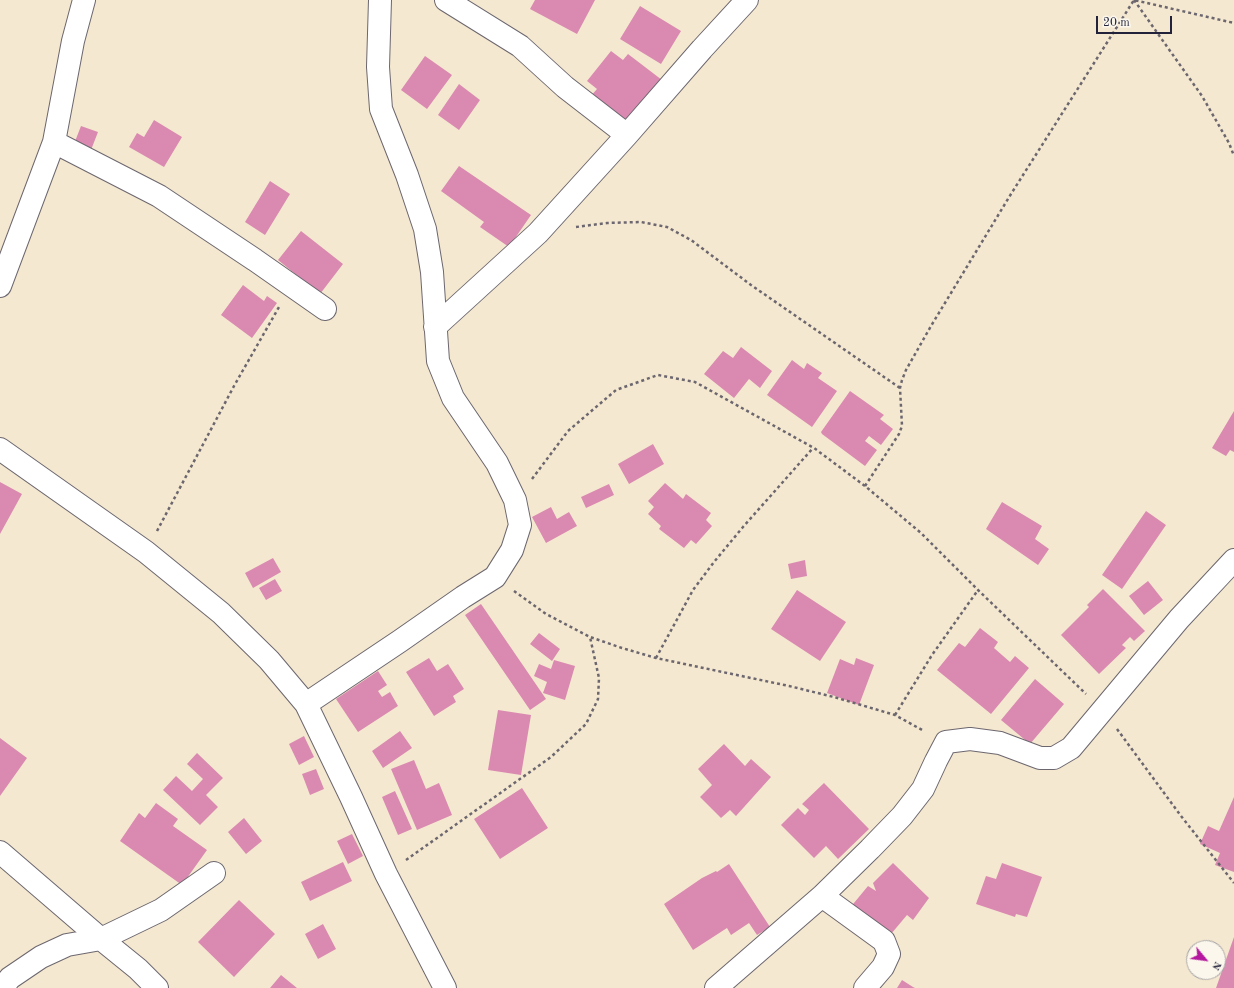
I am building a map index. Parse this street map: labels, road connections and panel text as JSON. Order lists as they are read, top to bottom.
{
  "scale_bar": "20 m",
  "north": "bottom right"
}
